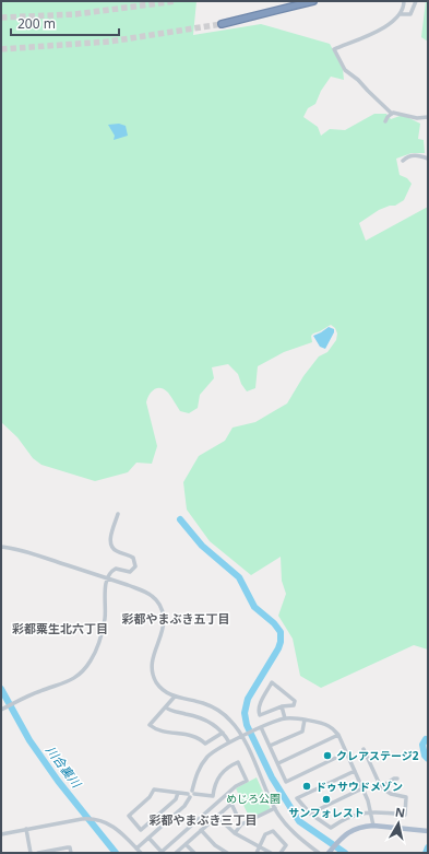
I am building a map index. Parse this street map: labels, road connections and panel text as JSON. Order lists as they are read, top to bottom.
{
  "districts": ["彩都やまぶき五丁目", "彩都粟生北六丁目", "彩都やまぶき三丁目"],
  "water": ["川合裏川"],
  "parks": ["めじろ公園"],
  "places": ["クレアステージ2", "ドゥサウドメゾン", "サンフォレスト"],
  "scale_bar": "200 m",
  "north": "top"
}
